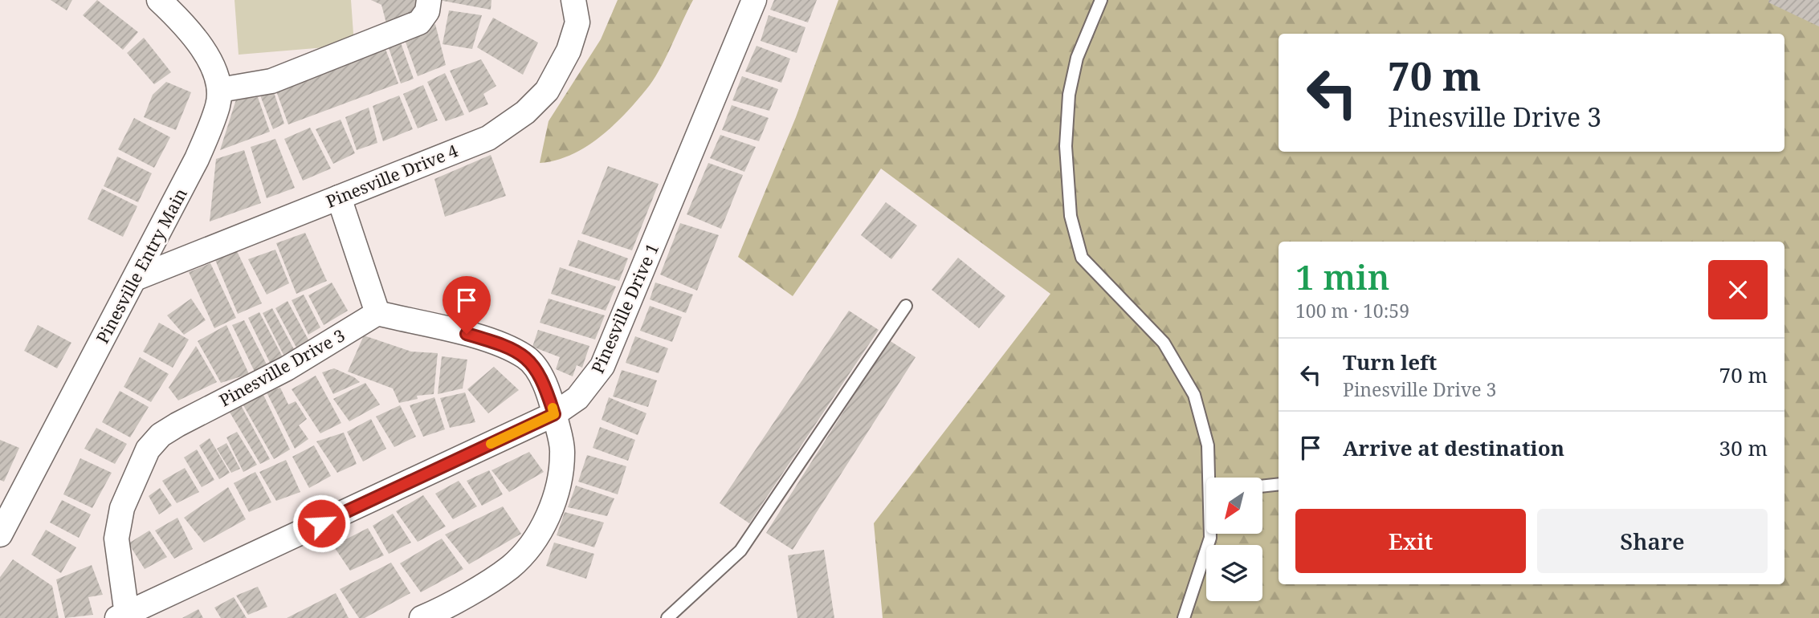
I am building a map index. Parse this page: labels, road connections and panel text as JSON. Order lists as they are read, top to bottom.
{
  "streets": {
    "street": [
      "Pinesville Drive 4",
      "Pinesville Entry Main",
      "Pinesville Drive 1",
      "Pinesville Drive 3"
    ]
  },
  "crossings": [
    ["Pinesville Drive 4", "Pinesville Entry Main"],
    ["Pinesville Drive 1", "Pinesville Drive 3"]
  ],
  "north": "bottom left",
  "page": {
    "turn": ["70 m", "Pinesville Drive 3"],
    "heading": ["1 min", "100 m · 10:59"],
    "list": [
      {
        "name": "Turn left",
        "note": "Pinesville Drive 3",
        "value": "70 m"
      },
      {
        "name": "Arrive at destination",
        "value": "30 m"
      }
    ],
    "buttons": ["Exit", "Share"]
  }
}
